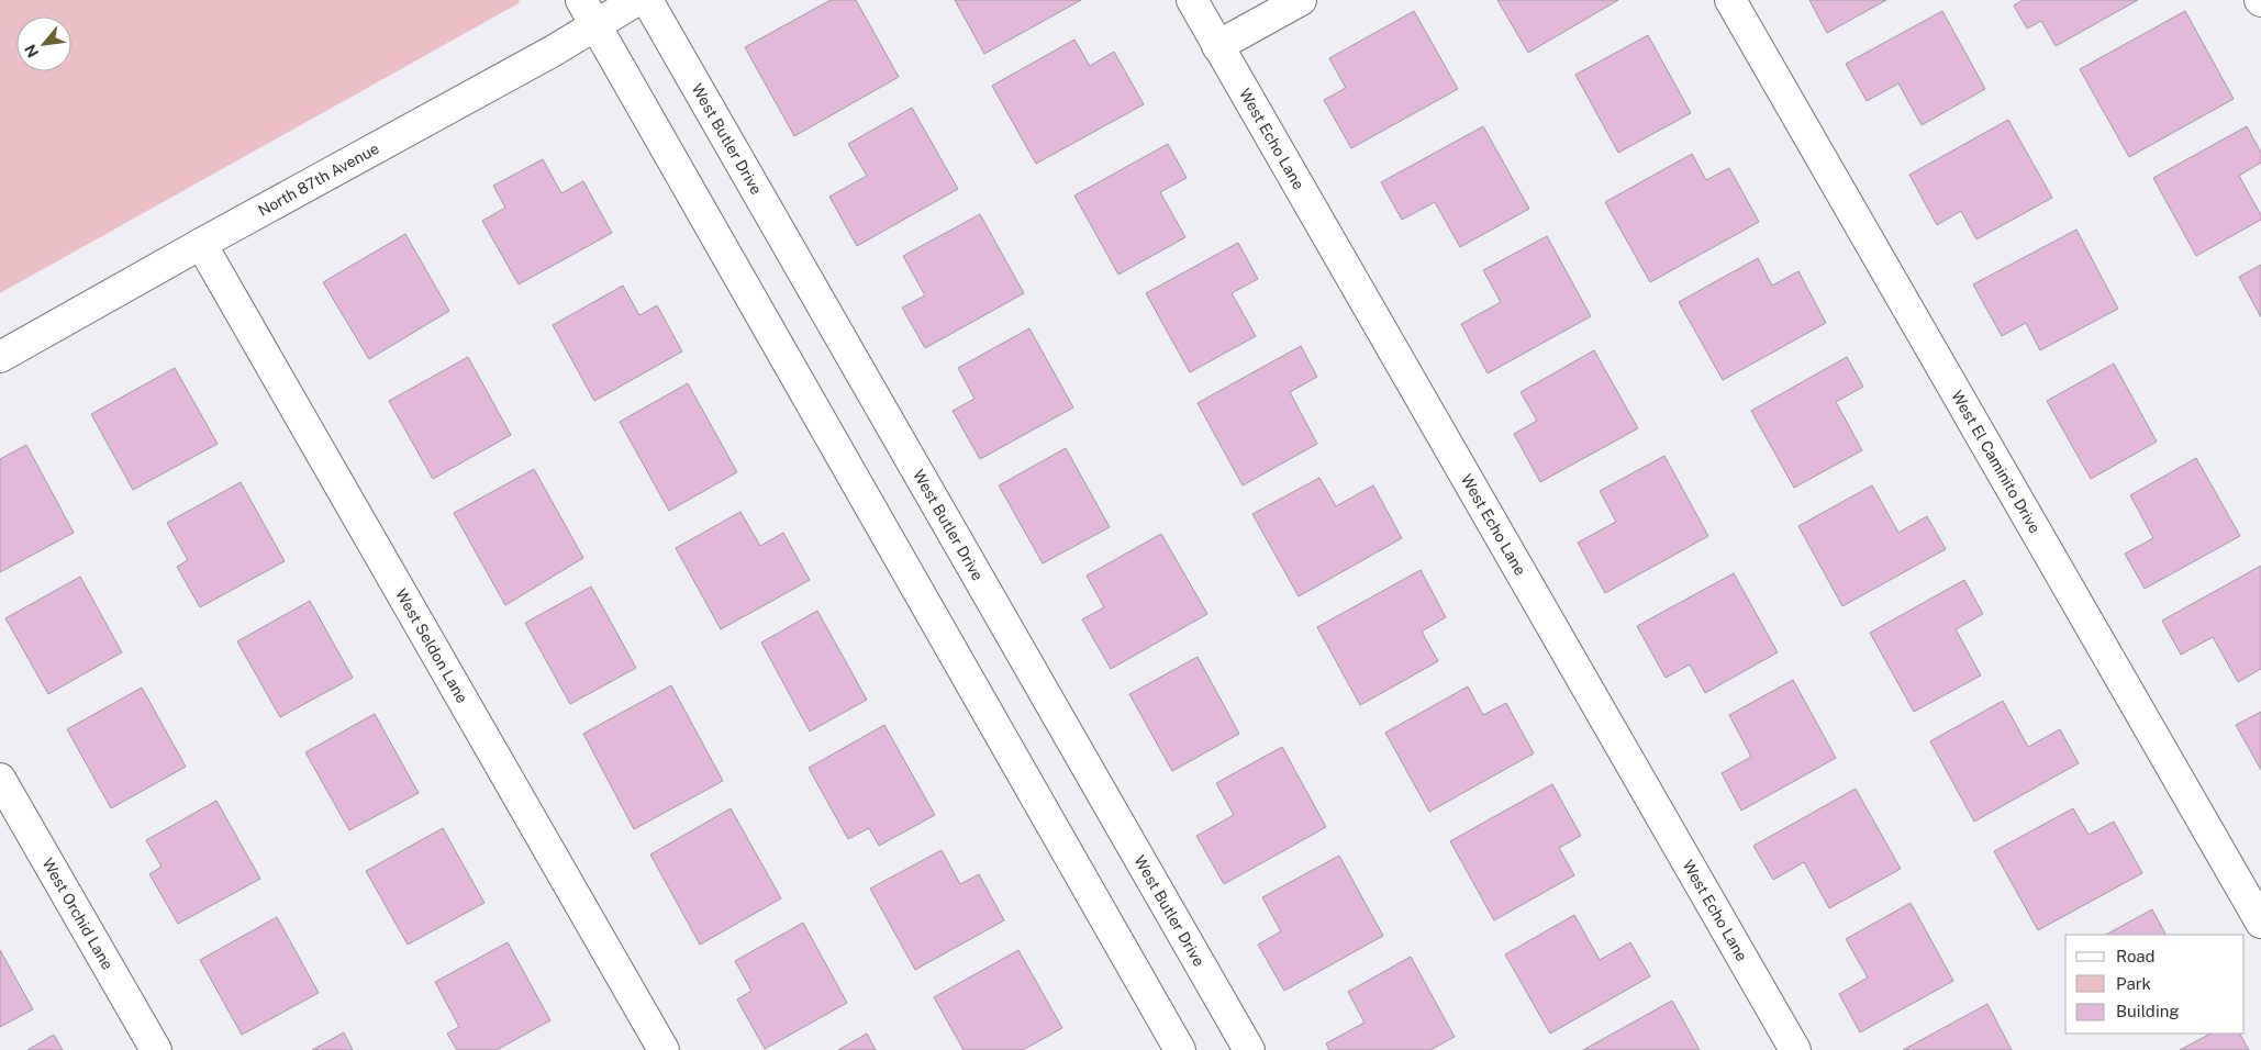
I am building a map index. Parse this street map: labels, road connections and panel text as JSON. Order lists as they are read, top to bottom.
{
  "streets": {
    "street": [
      "West Butler Drive",
      "West Echo Lane",
      "North 87th Avenue",
      "West El Caminito Drive",
      "West Seldon Lane",
      "West Orchid Lane"
    ]
  },
  "crossings": [
    ["North 87th Avenue", "West Seldon Lane"]
  ],
  "legend": ["Road", "Park", "Building"],
  "north": "bottom left"
}
